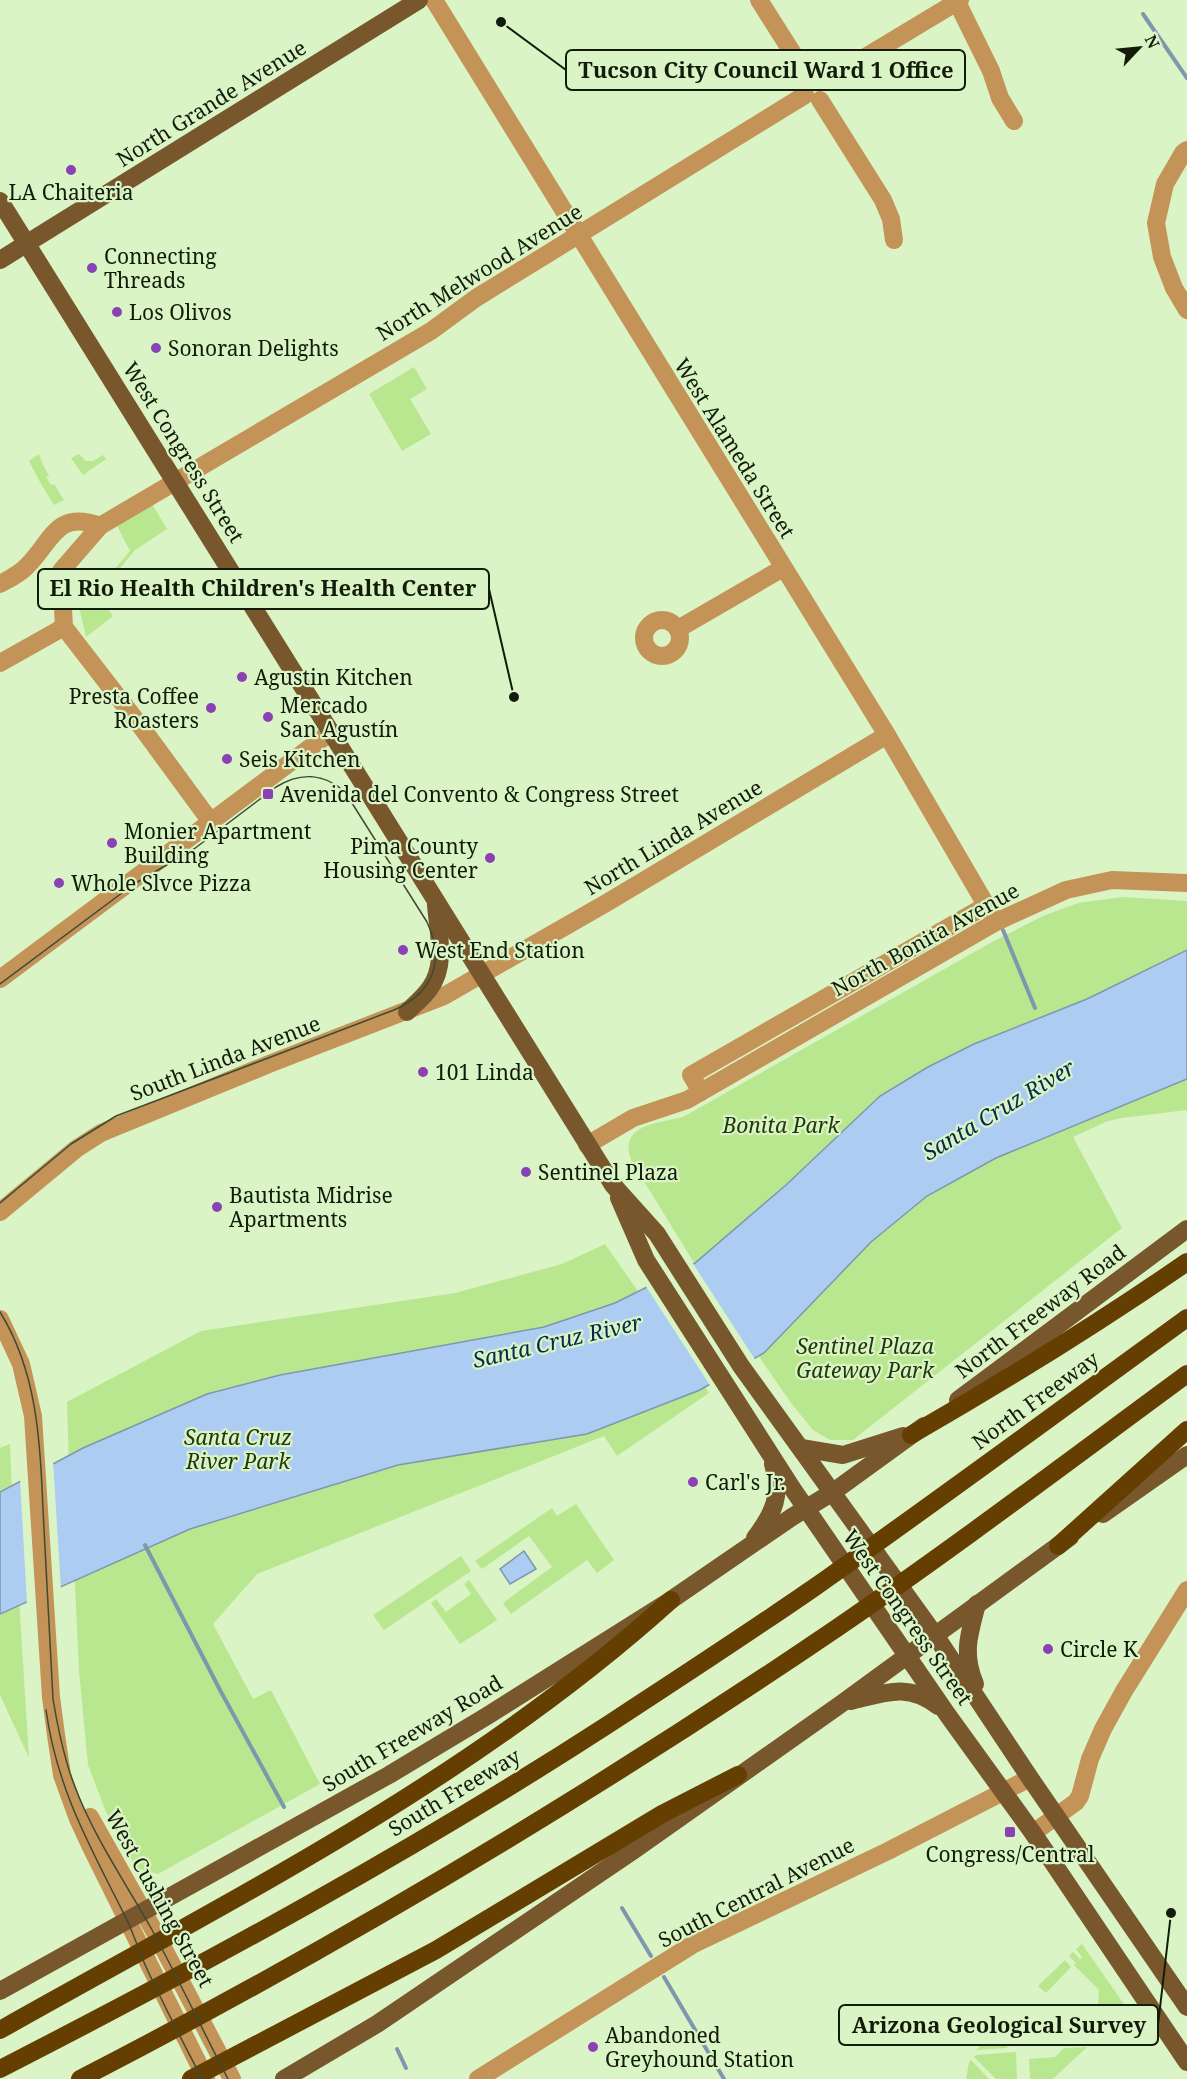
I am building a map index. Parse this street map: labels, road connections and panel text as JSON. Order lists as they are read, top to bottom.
{
  "streets": {
    "highway": ["North Freeway", "South Freeway"],
    "main road": [
      "North Grande Avenue",
      "West Congress Street",
      "North Freeway Road",
      "South Freeway Road"
    ],
    "street": [
      "North Melwood Avenue",
      "West Alameda Street",
      "North Linda Avenue",
      "North Bonita Avenue",
      "South Linda Avenue",
      "South Central Avenue",
      "West Cushing Street"
    ]
  },
  "crossings": [
    ["North Grande Avenue", "West Congress Street"],
    ["North Melwood Avenue", "West Alameda Street"],
    ["North Melwood Avenue", "West Congress Street"],
    ["West Alameda Street", "North Linda Avenue"],
    ["West Alameda Street", "North Bonita Avenue"],
    ["West Congress Street", "North Linda Avenue"],
    ["West Congress Street", "North Bonita Avenue"],
    ["West Congress Street", "South Linda Avenue"],
    ["West Congress Street", "North Freeway Road"],
    ["West Congress Street", "South Freeway Road"],
    ["West Congress Street", "South Central Avenue"],
    ["North Linda Avenue", "South Linda Avenue"],
    ["North Freeway Road", "South Freeway Road"],
    ["North Freeway", "South Freeway"],
    ["South Freeway Road", "West Cushing Street"]
  ],
  "water": ["Santa Cruz River"],
  "parks": ["Bonita Park", "Sentinel Plaza Gateway Park", "Santa Cruz River Park"],
  "places": {
    "other": [
      "Tucson City Council Ward 1 Office",
      "LA Chaiteria",
      "Connecting Threads",
      "Los Olivos",
      "Sonoran Delights",
      "Agustin Kitchen",
      "El Rio Health Children's Health Center",
      "Presta Coffee Roasters",
      "Mercado San Agustín",
      "Seis Kitchen",
      "Monier Apartment Building",
      "Pima County Housing Center",
      "Whole Slvce Pizza",
      "West End Station",
      "101 Linda",
      "Sentinel Plaza",
      "Bautista Midrise Apartments",
      "Carl's Jr.",
      "Circle K",
      "Arizona Geological Survey",
      "Abandoned Greyhound Station"
    ],
    "transit": ["Avenida del Convento & Congress Street", "Congress/Central"]
  },
  "north": "top right"
}
